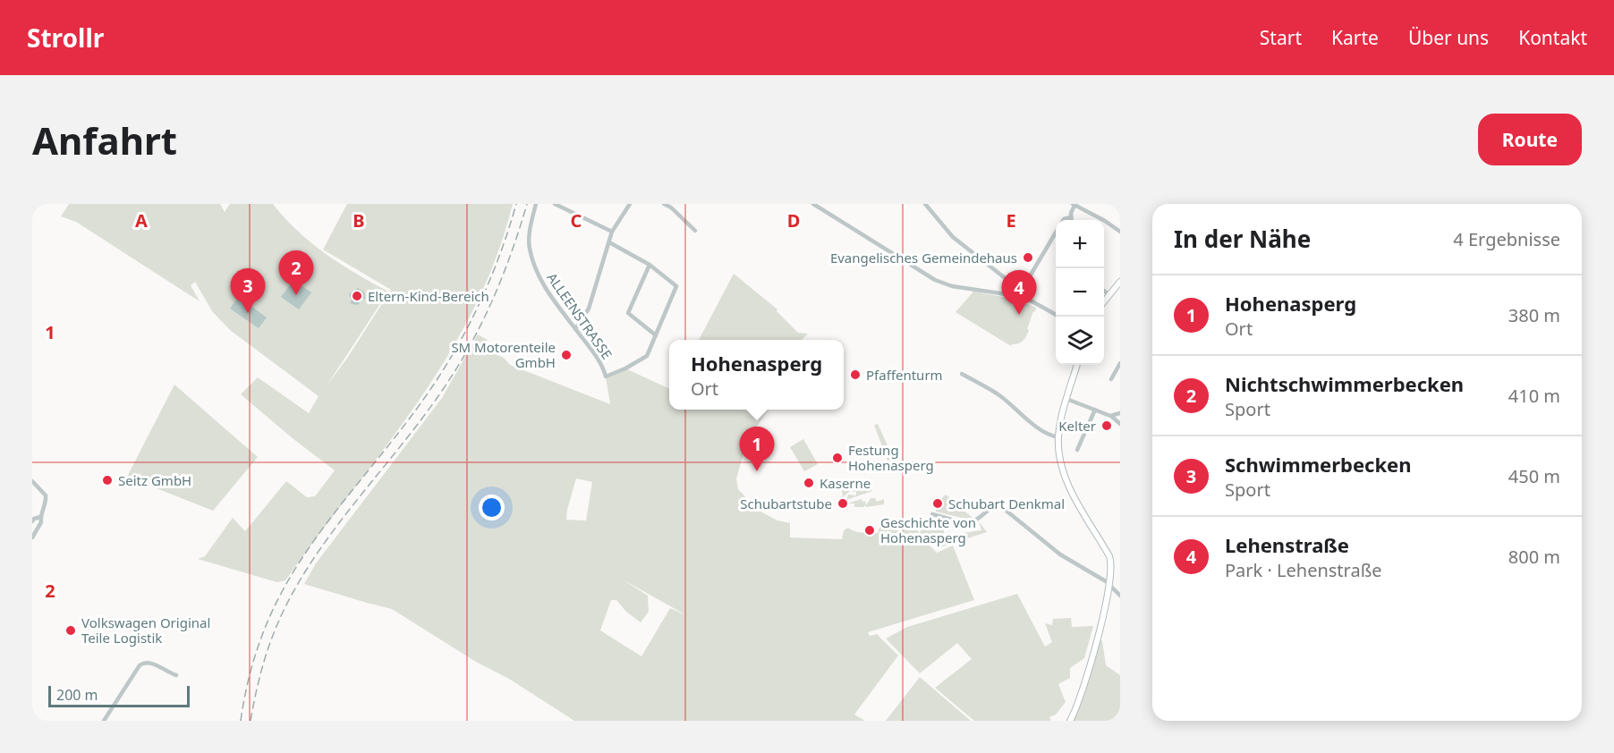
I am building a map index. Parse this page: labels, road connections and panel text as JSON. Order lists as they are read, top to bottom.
{
  "streets": {
    "street": ["ALLEENSTRASSE"]
  },
  "places": [
    "Evangelisches Gemeindehaus",
    "Eltern-Kind-Bereich",
    "SM Motorenteile GmbH",
    "Pfaffenturm",
    "Kelter",
    "Festung Hohenasperg",
    "Seitz GmbH",
    "Kaserne",
    "Schubartstube",
    "Schubart Denkmal",
    "Geschichte von Hohenasperg",
    "Volkswagen Original Teile Logistik"
  ],
  "scale_bar": "200 m",
  "page": {
    "header": "Strollr",
    "nav": [
      "Start",
      "Karte",
      "Über uns",
      "Kontakt"
    ],
    "buttons": "Route",
    "title": "Anfahrt",
    "heading": ["In der Nähe", "4 Ergebnisse"],
    "map_buttons": ["+", "−"],
    "pins": [
      "2",
      "3",
      "4",
      "1"
    ],
    "list": [
      {
        "mark": "1",
        "name": "Hohenasperg",
        "note": "Ort",
        "value": "380 m"
      },
      {
        "mark": "2",
        "name": "Nichtschwimmerbecken",
        "note": "Sport",
        "value": "410 m"
      },
      {
        "mark": "3",
        "name": "Schwimmerbecken",
        "note": "Sport",
        "value": "450 m"
      },
      {
        "mark": "4",
        "name": "Lehenstraße",
        "note": "Park · Lehenstraße",
        "value": "800 m"
      }
    ],
    "popup": ["Hohenasperg", "Ort"],
    "scale": "200 m"
  },
  "grid": {
    "columns": [
      "A",
      "B",
      "C",
      "D",
      "E"
    ],
    "rows": ["1", "2"]
  }
}
